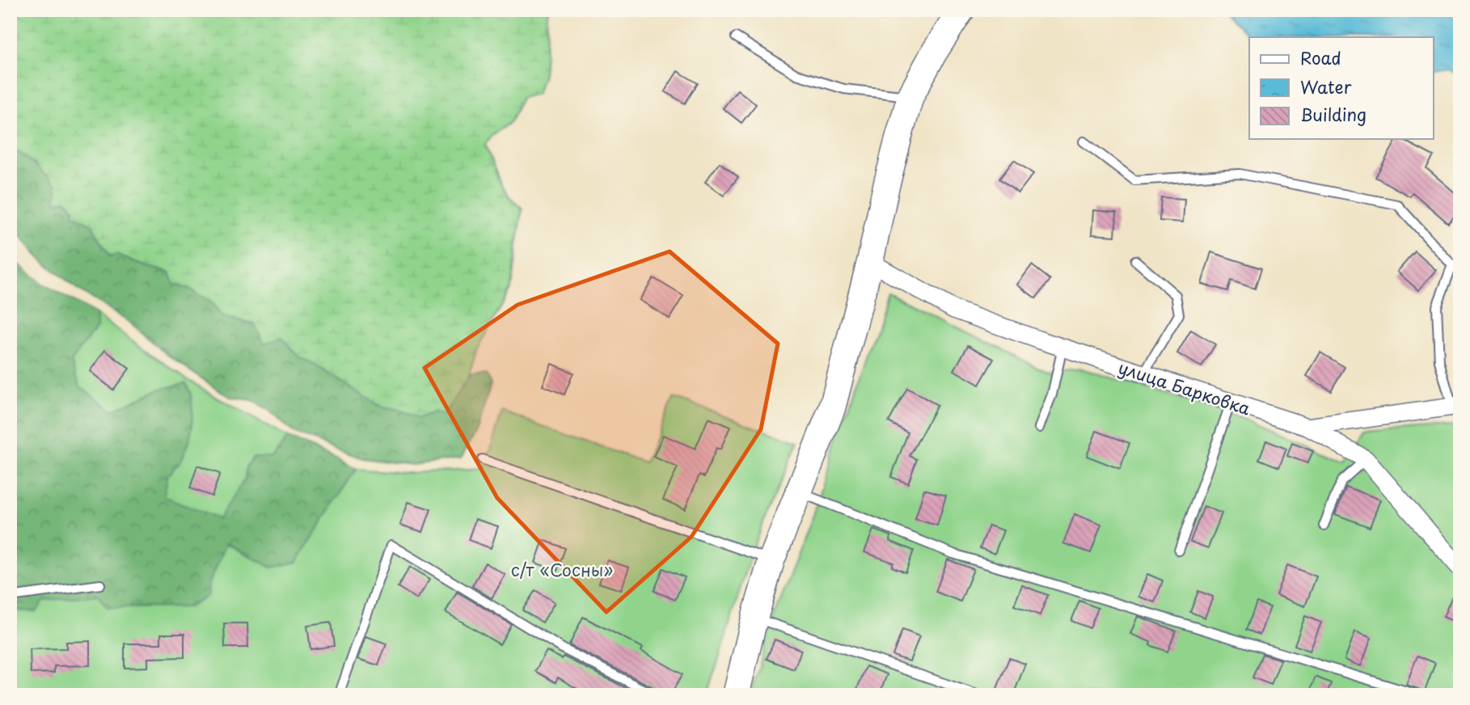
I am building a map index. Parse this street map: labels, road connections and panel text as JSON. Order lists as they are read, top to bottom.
{
  "streets": {
    "street": ["улица Барковка"]
  },
  "parks": ["с/т «Сосны»"],
  "legend": ["Road", "Water", "Building"]
}
